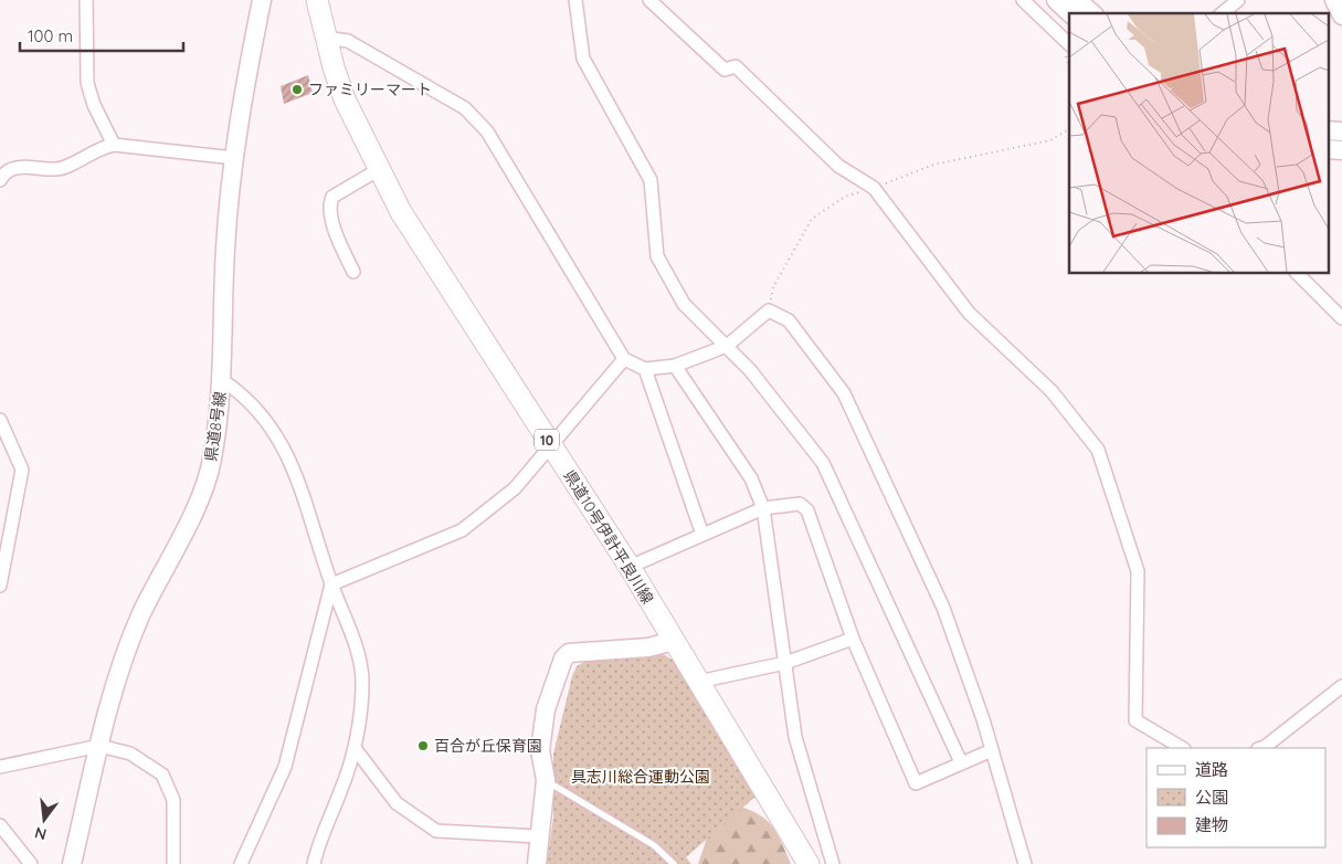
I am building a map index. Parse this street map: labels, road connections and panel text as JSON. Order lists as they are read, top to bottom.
{
  "streets": {
    "main road": ["県道8号線", "10", "県道10号伊計平良川線"]
  },
  "parks": ["具志川総合運動公園"],
  "places": ["ファミリーマート", "百合が丘保育園"],
  "legend": ["道路", "公園", "建物"],
  "scale_bar": "100 m",
  "north": "bottom"
}
